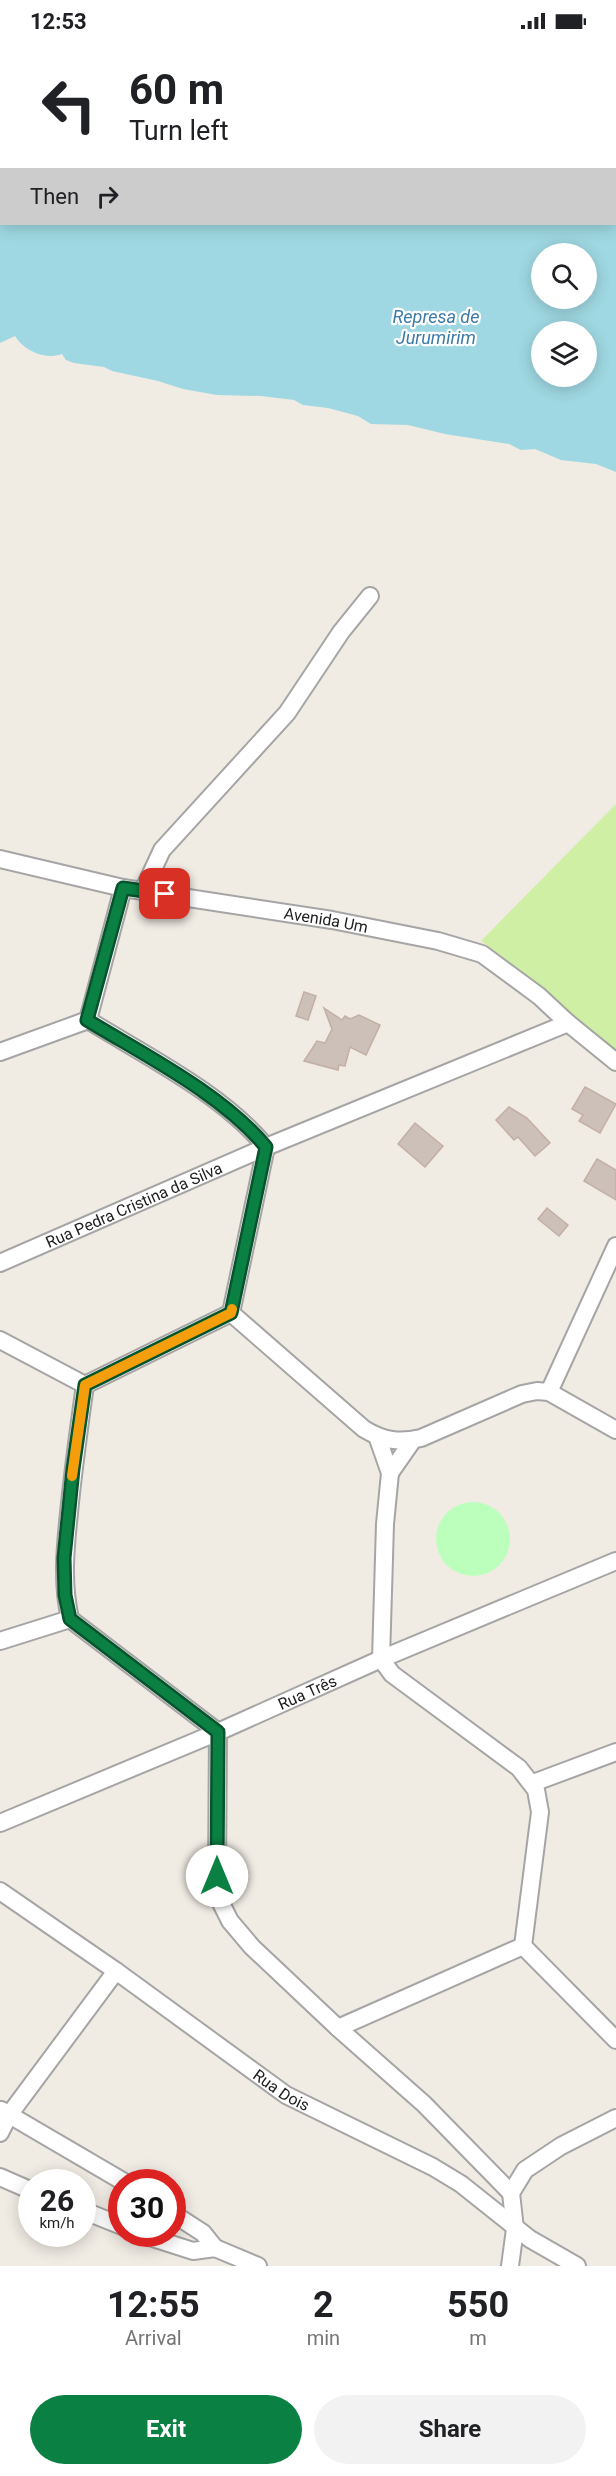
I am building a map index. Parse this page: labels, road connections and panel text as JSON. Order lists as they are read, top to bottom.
{
  "streets": {
    "street": [
      "Avenida Um",
      "Rua Pedra Cristina da Silva",
      "Rua Três",
      "Rua Dois"
    ]
  },
  "crossings": [
    ["Avenida Um", "Rua Pedra Cristina da Silva"]
  ],
  "water": ["Represa de Jurumirim"],
  "page": {
    "status": "12:53",
    "turn": ["60 m", "Turn left"],
    "then": "Then",
    "speed": "26 km/h",
    "limit": "30",
    "eta": [
      "12:55",
      "Arrival",
      "2",
      "min",
      "550",
      "m"
    ],
    "buttons": ["Exit", "Share"]
  }
}
